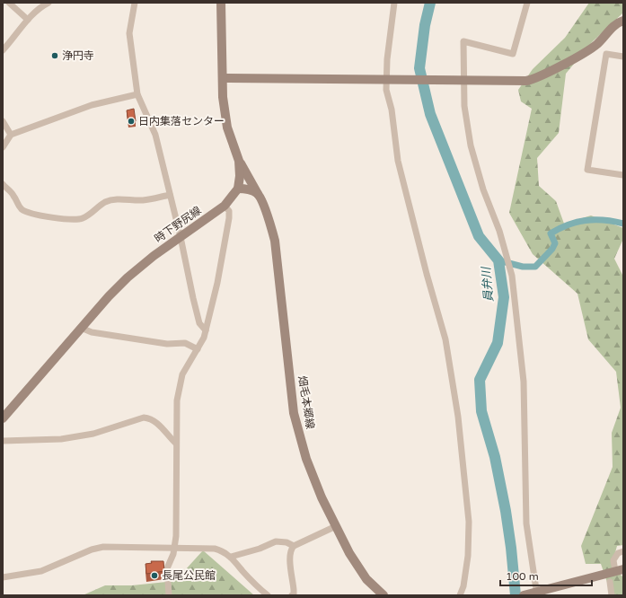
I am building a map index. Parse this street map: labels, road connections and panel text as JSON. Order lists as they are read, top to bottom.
{
  "streets": {
    "main road": ["時下野尻線", "畑毛本郷線"]
  },
  "water": ["員弁川"],
  "places": ["浄円寺", "日内集落センター", "長尾公民館"],
  "scale_bar": "100 m"
}
